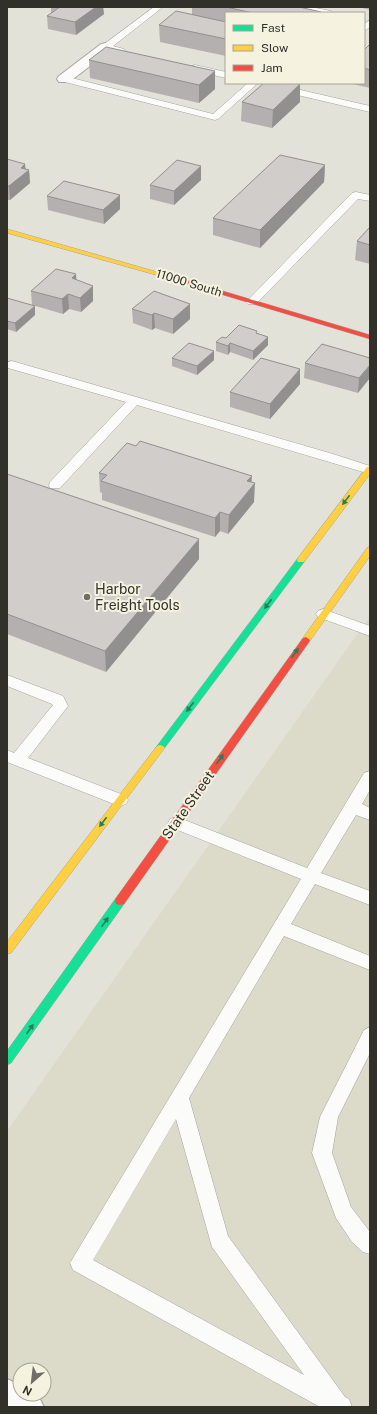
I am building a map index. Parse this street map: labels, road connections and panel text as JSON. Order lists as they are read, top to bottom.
{
  "streets": {
    "main road": ["11000 South", "State Street"]
  },
  "places": ["Harbor Freight Tools"],
  "legend": ["Fast", "Slow", "Jam"],
  "north": "bottom left"
}
